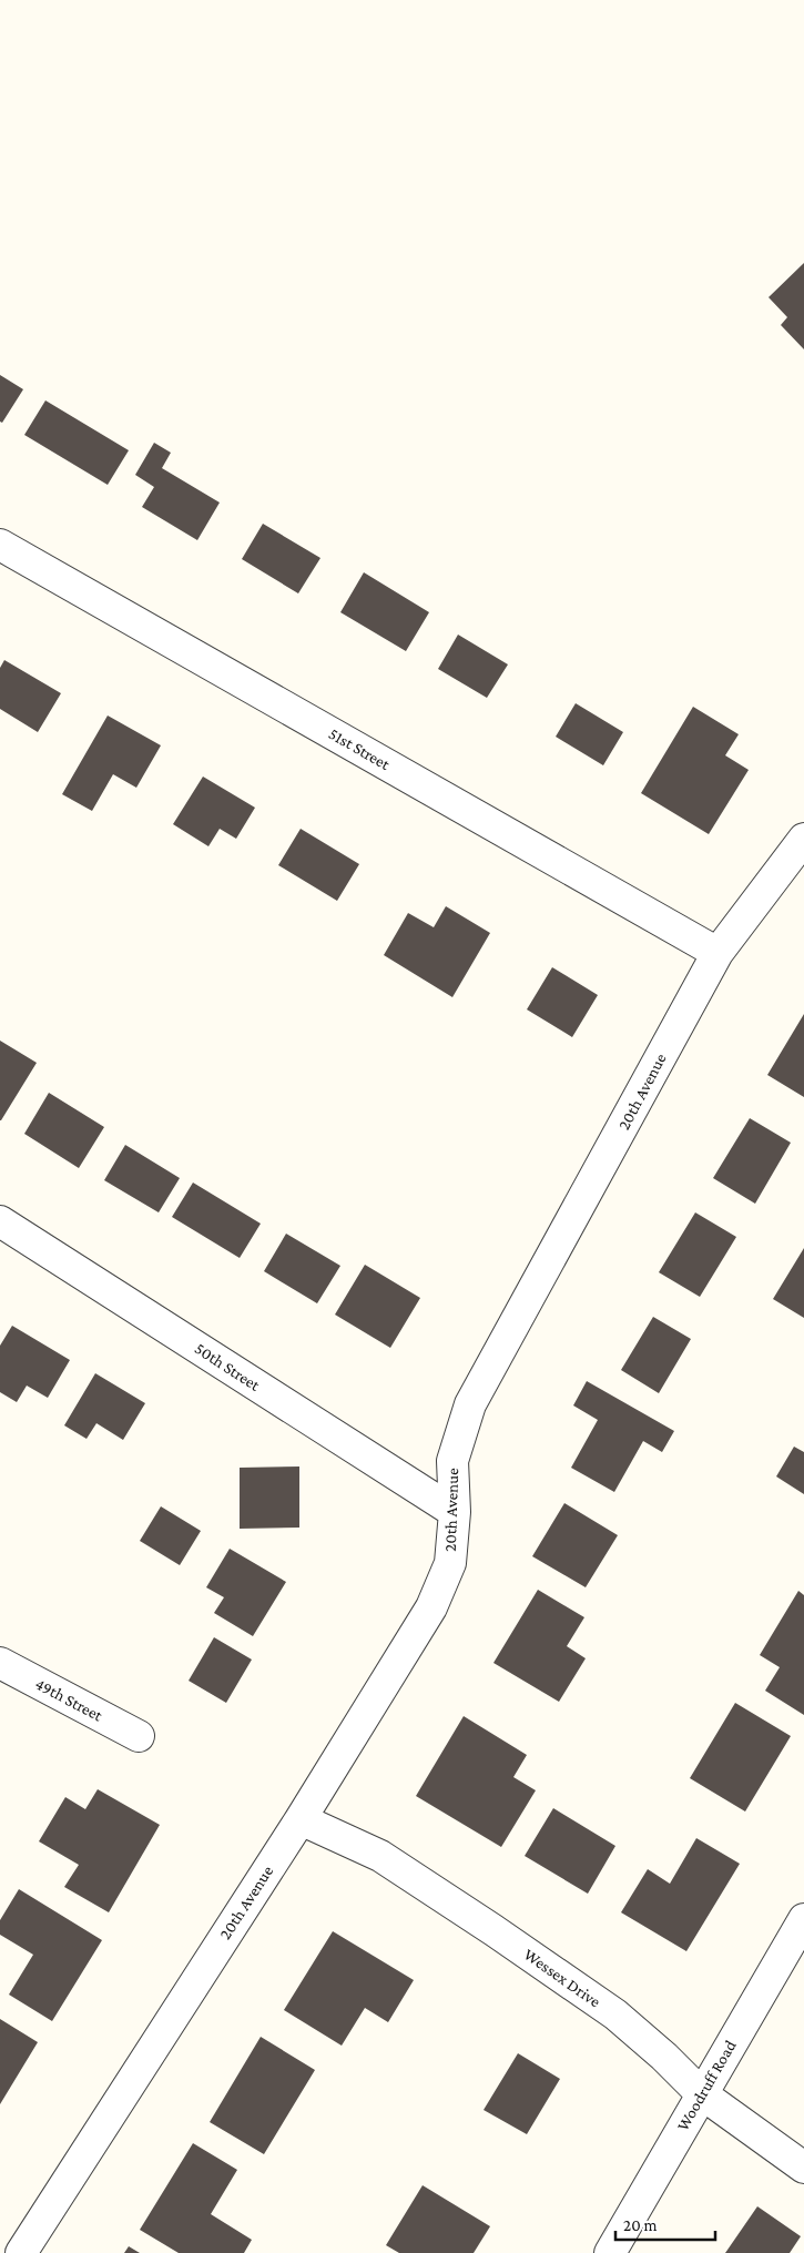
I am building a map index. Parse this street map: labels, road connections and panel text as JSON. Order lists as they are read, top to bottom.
{
  "streets": {
    "street": [
      "51st Street",
      "20th Avenue",
      "50th Street",
      "49th Street",
      "Wessex Drive",
      "Woodruff Road"
    ]
  },
  "crossings": [
    ["51st Street", "20th Avenue"],
    ["20th Avenue", "50th Street"],
    ["20th Avenue", "Wessex Drive"],
    ["Wessex Drive", "Woodruff Road"]
  ],
  "scale_bar": "20 m"
}
